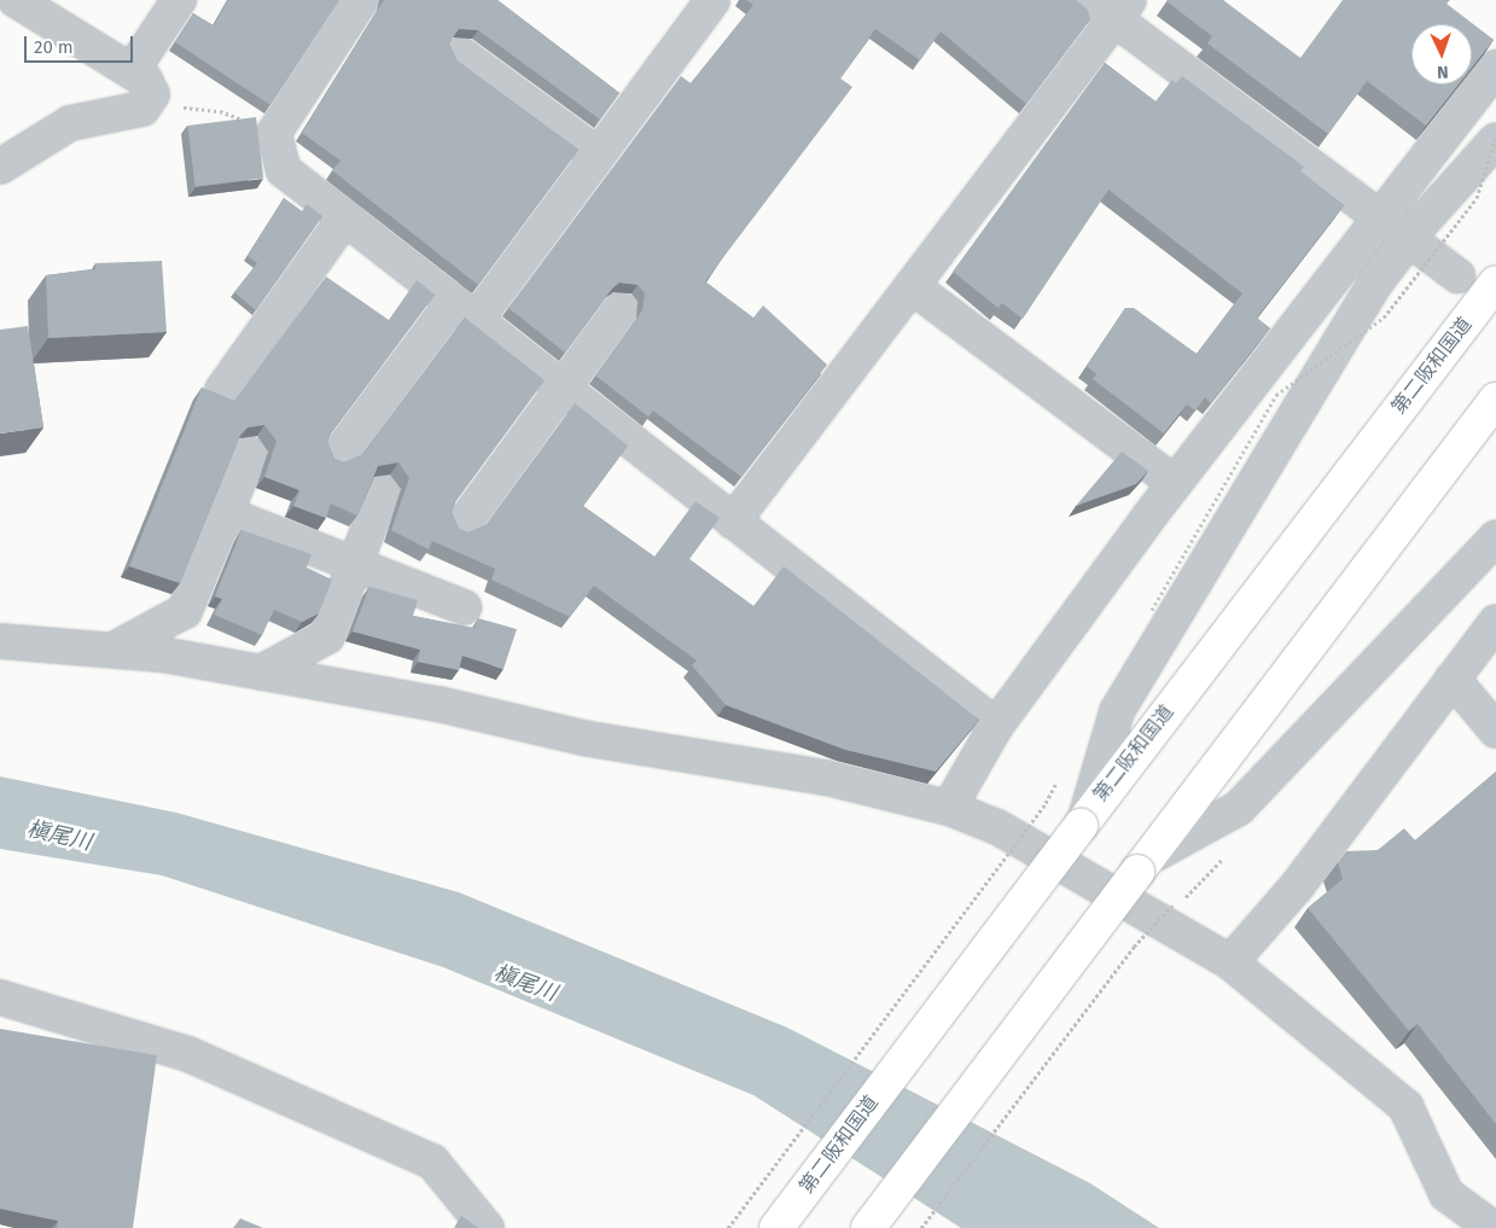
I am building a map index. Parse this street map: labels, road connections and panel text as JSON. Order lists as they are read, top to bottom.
{
  "streets": {
    "highway": ["第二阪和国道"]
  },
  "water": ["槇尾川"],
  "scale_bar": "20 m",
  "north": "bottom"
}
